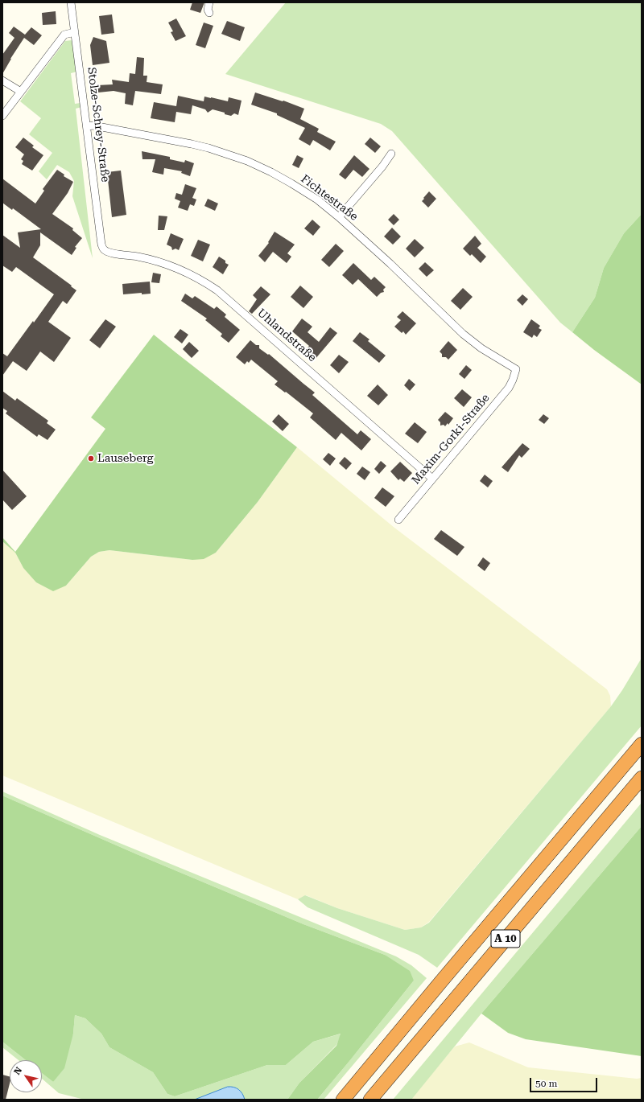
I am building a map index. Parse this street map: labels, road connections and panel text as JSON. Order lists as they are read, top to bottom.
{
  "streets": {
    "highway": ["A 10"],
    "street": [
      "Stolze-Schrey-Straße",
      "Fichtestraße",
      "Uhlandstraße",
      "Maxim-Gorki-Straße"
    ]
  },
  "crossings": [
    ["Stolze-Schrey-Straße", "Fichtestraße"],
    ["Stolze-Schrey-Straße", "Uhlandstraße"],
    ["Fichtestraße", "Maxim-Gorki-Straße"],
    ["Uhlandstraße", "Maxim-Gorki-Straße"]
  ],
  "places": ["Lauseberg"],
  "scale_bar": "50 m",
  "north": "top left"
}
